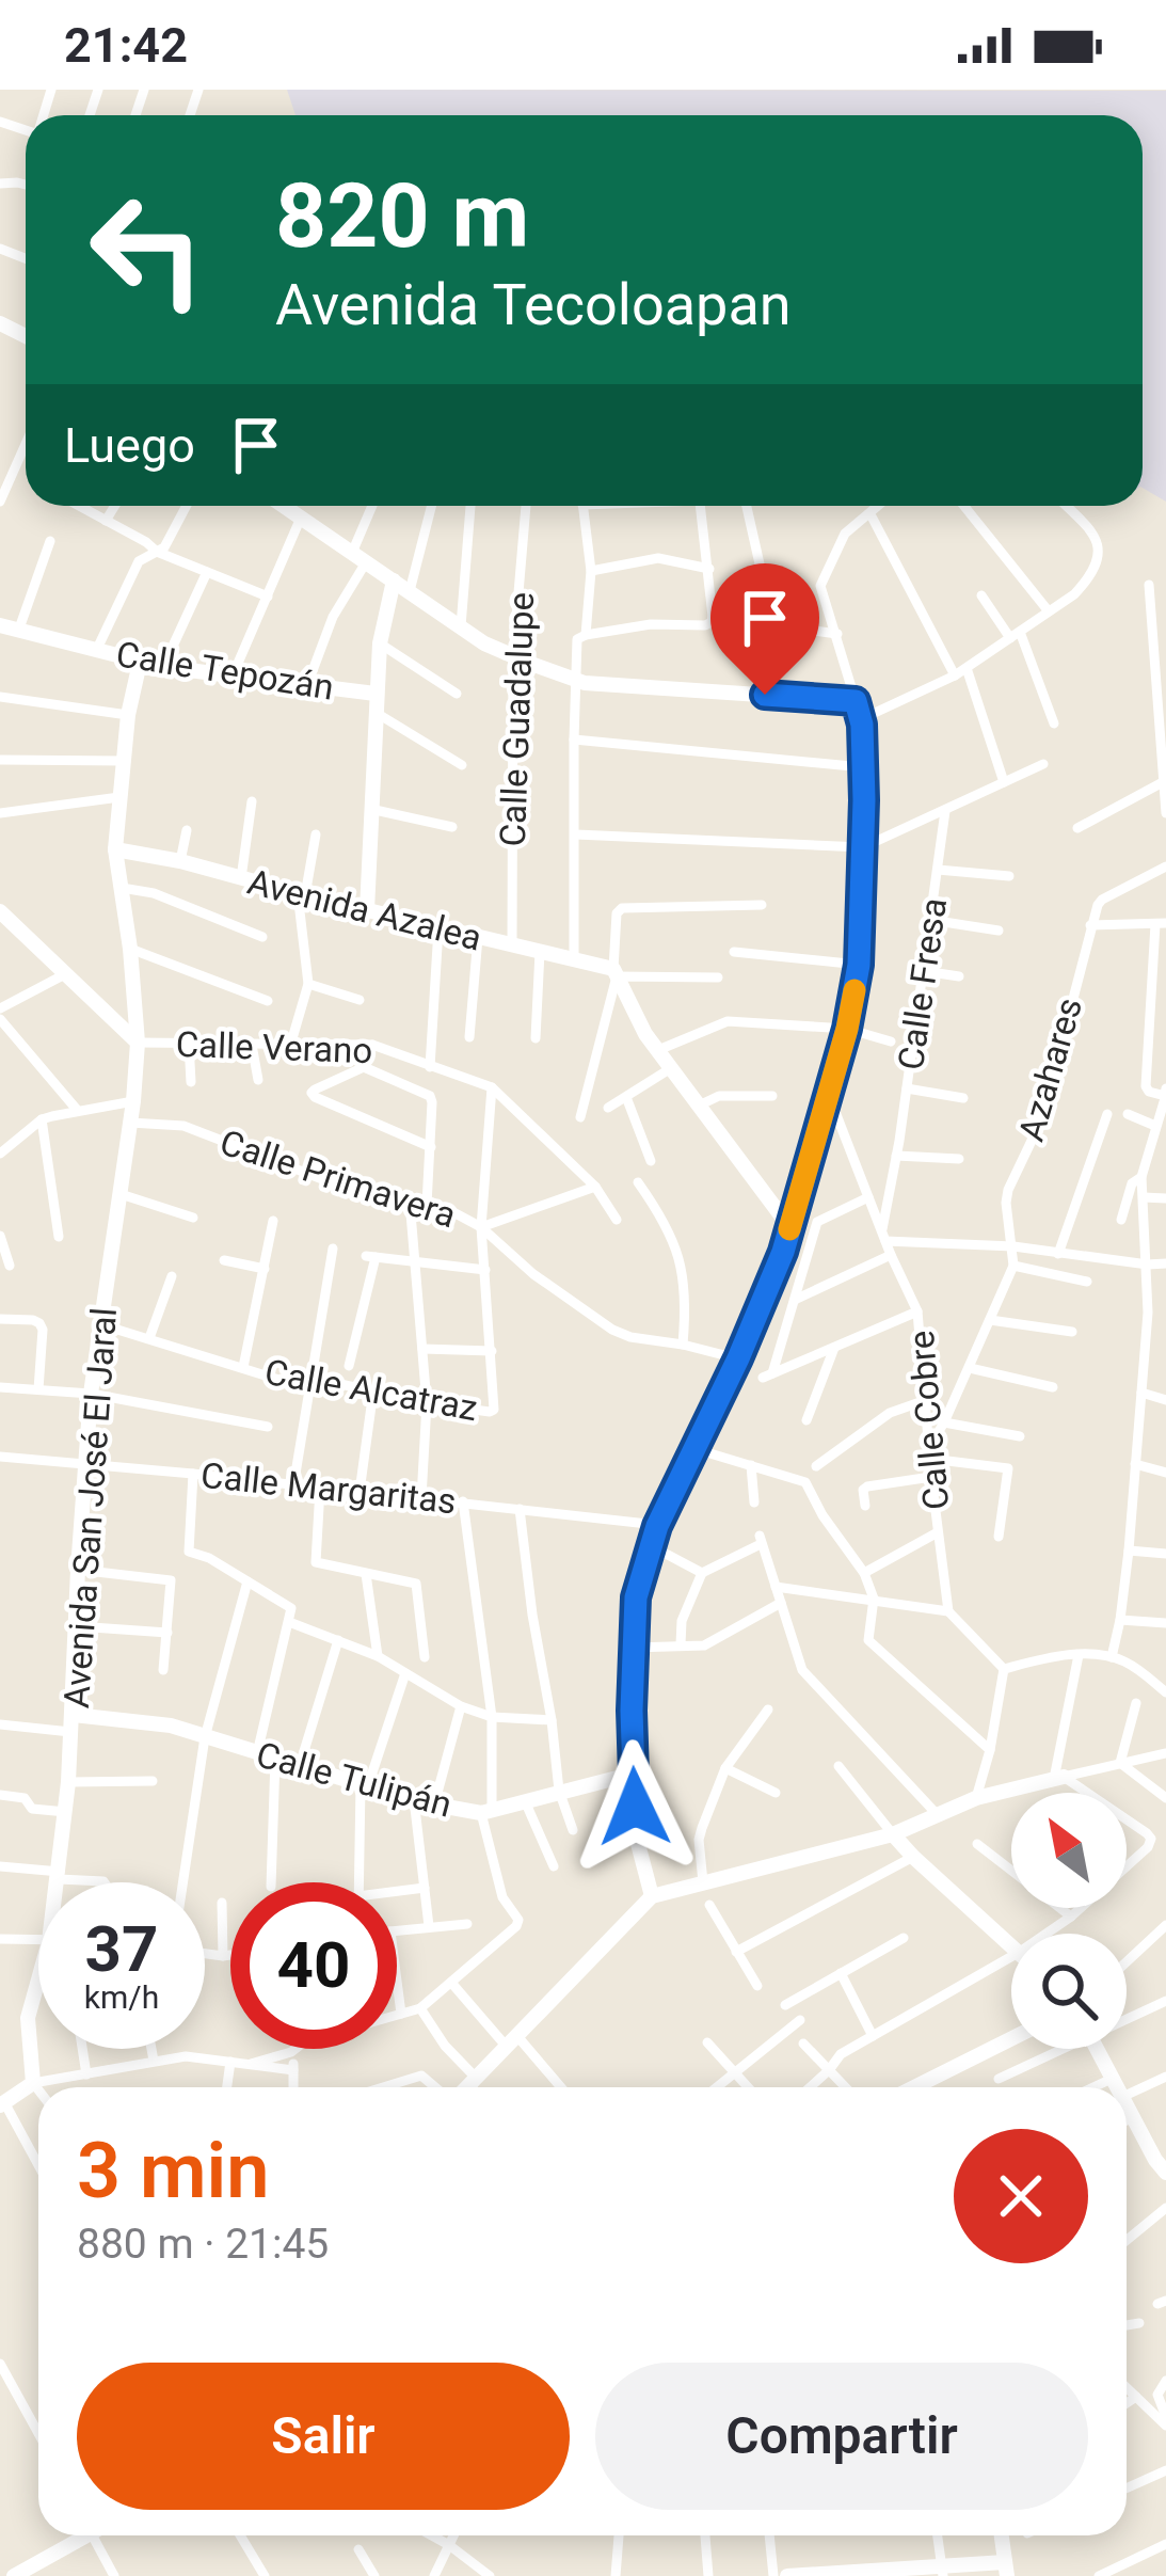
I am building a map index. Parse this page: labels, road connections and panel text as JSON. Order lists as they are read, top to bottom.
{
  "streets": {
    "street": [
      "Calle Tepozán",
      "Calle Guadalupe",
      "Avenida Azalea",
      "Calle Fresa",
      "Calle Verano",
      "Azahares",
      "Calle Primavera",
      "Calle Alcatraz",
      "Calle Cobre",
      "Calle Margaritas",
      "Avenida San José El Jaral",
      "Calle Tulipán"
    ]
  },
  "crossings": [
    ["Calle Tepozán", "Avenida San José El Jaral"],
    ["Calle Guadalupe", "Avenida Azalea"],
    ["Avenida Azalea", "Avenida San José El Jaral"],
    ["Calle Fresa", "Calle Cobre"],
    ["Calle Verano", "Avenida San José El Jaral"],
    ["Azahares", "Calle Cobre"],
    ["Calle Primavera", "Avenida San José El Jaral"],
    ["Calle Alcatraz", "Avenida San José El Jaral"],
    ["Calle Margaritas", "Avenida San José El Jaral"],
    ["Avenida San José El Jaral", "Calle Tulipán"]
  ],
  "north": "top left",
  "page": {
    "status": "21:42",
    "turn": ["820 m", "Avenida Tecoloapan"],
    "then": "Luego",
    "speed": "37 km/h",
    "limit": "40",
    "heading": ["3 min", "880 m · 21:45"],
    "buttons": ["Salir", "Compartir"]
  }
}
